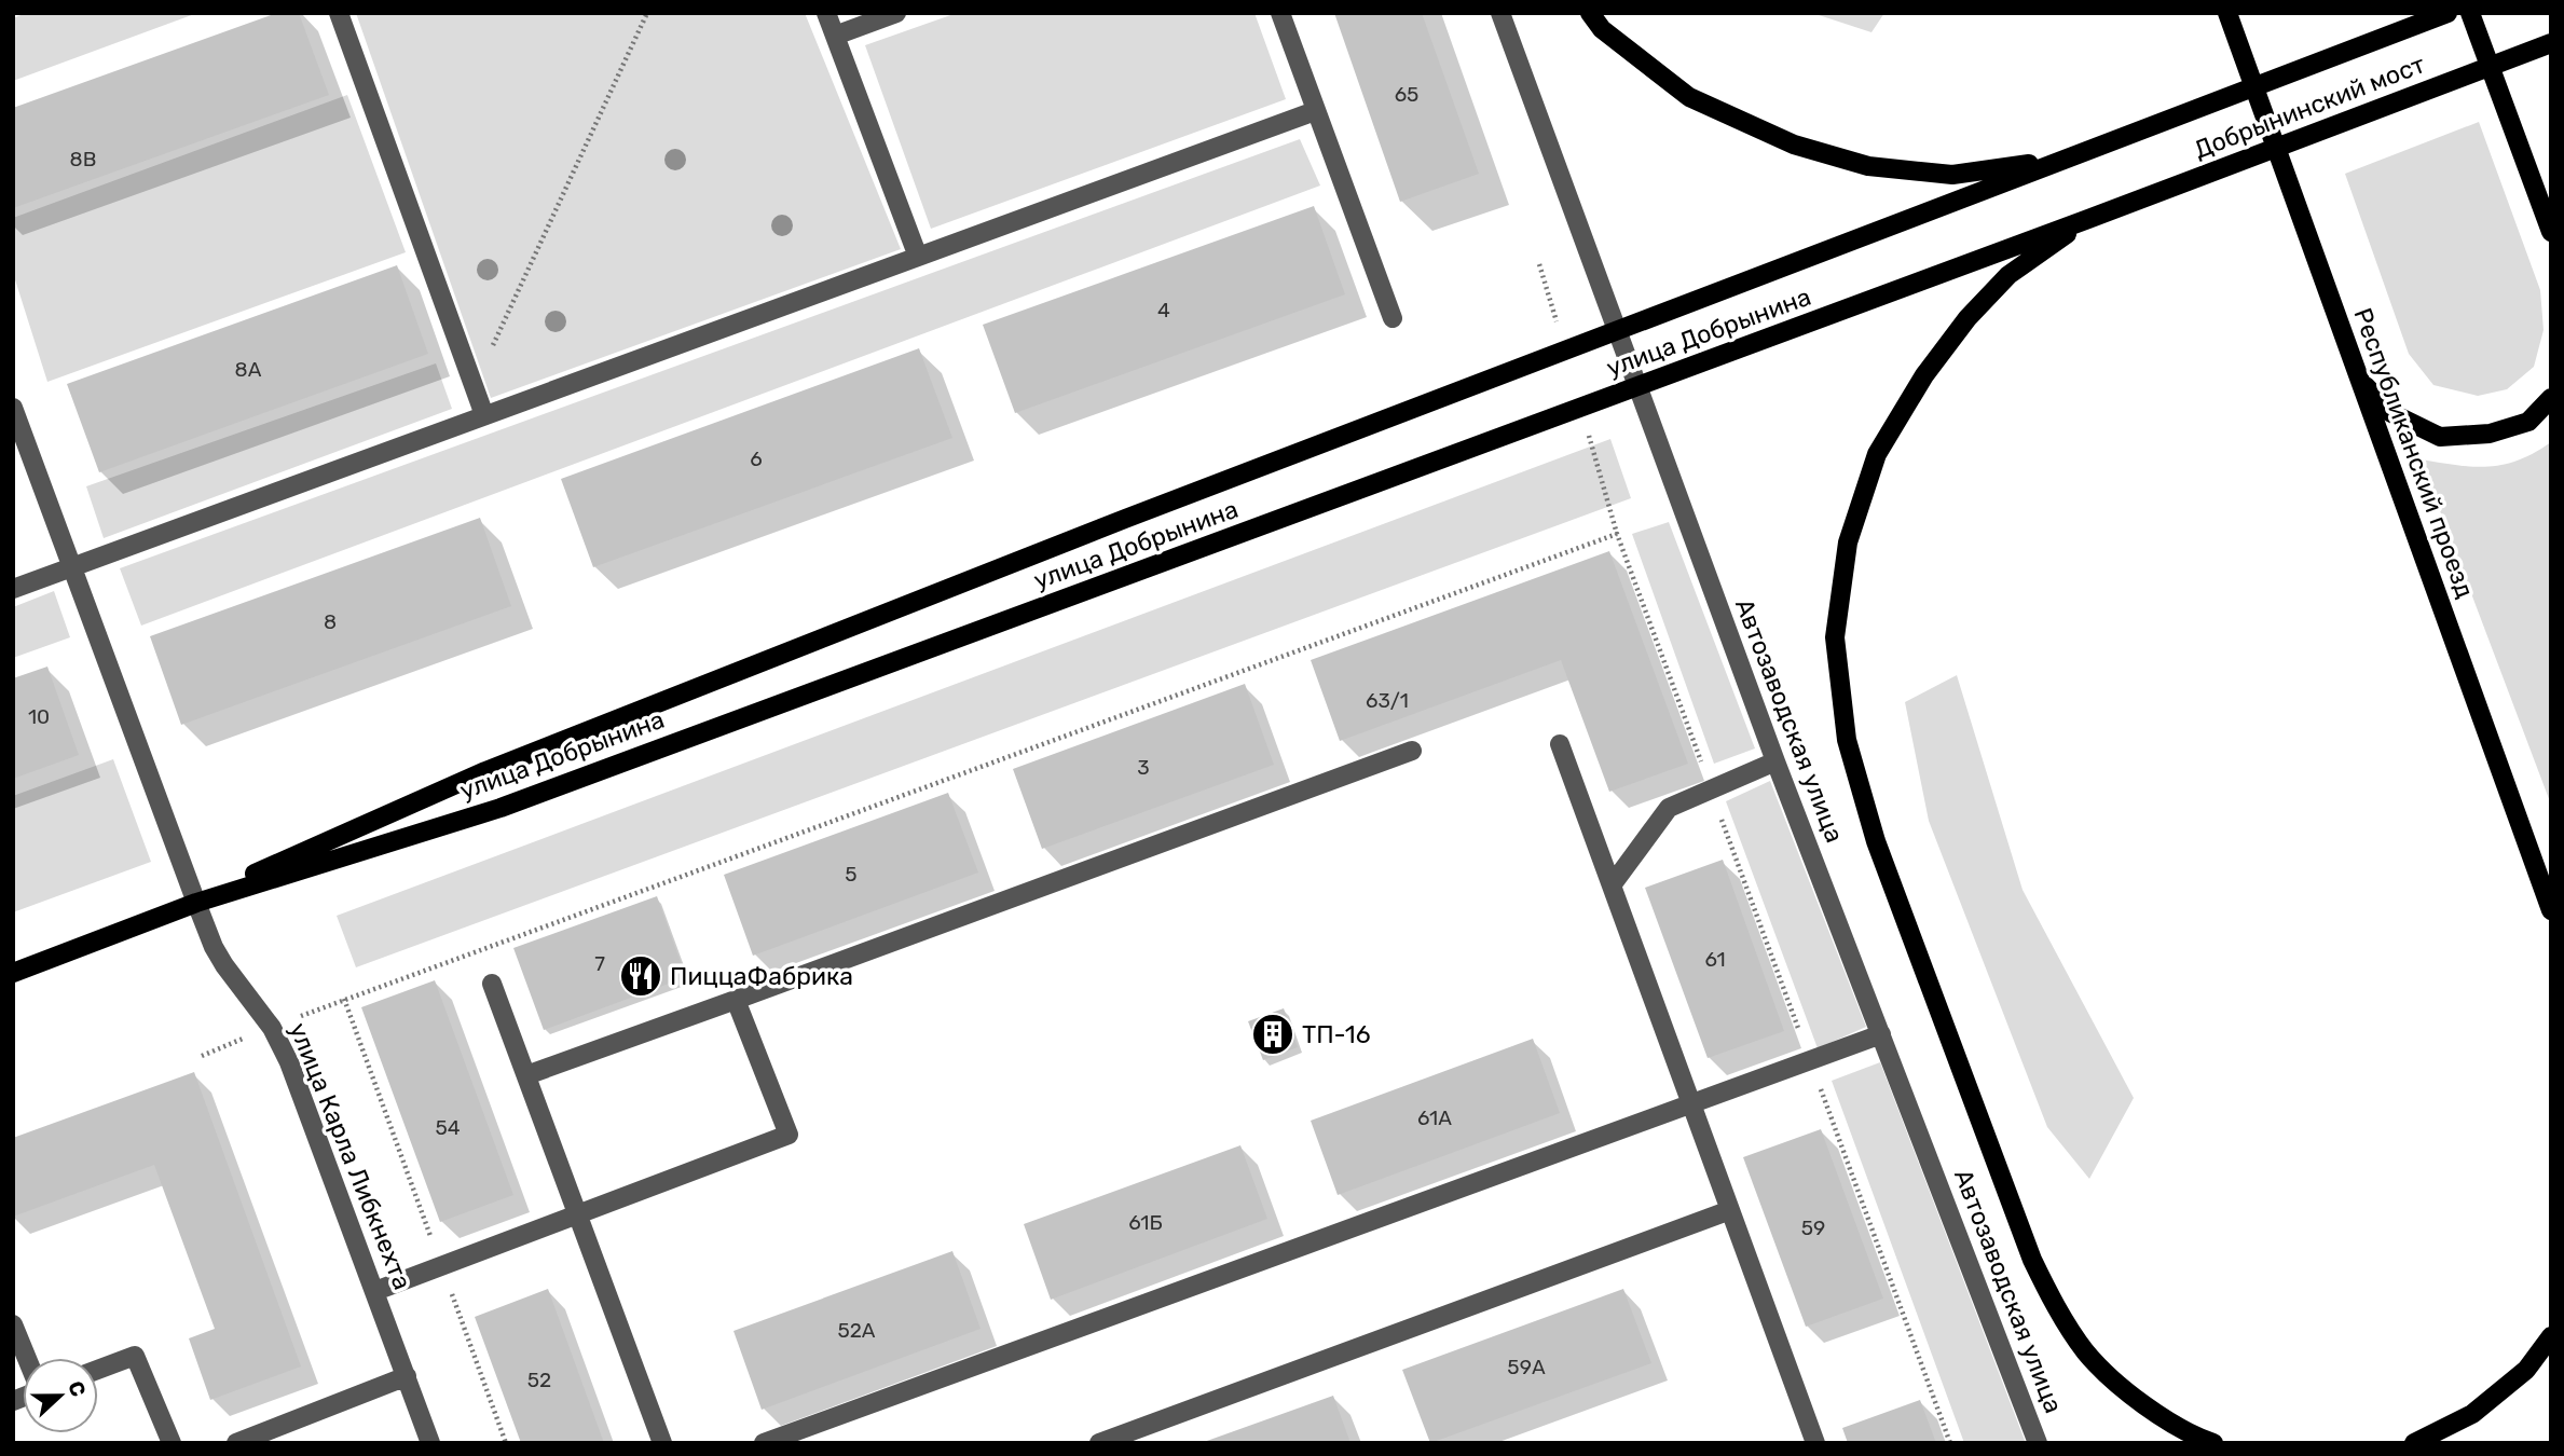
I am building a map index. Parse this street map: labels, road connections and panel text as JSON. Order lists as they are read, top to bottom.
{
  "streets": {
    "main road": ["Добрынинский мост", "улица Добрынина", "Республиканский проезд"],
    "street": ["Автозаводская улица", "улица Карла Либкнехта"]
  },
  "crossings": [
    ["Добрынинский мост", "улица Добрынина"],
    ["улица Добрынина", "улица Карла Либкнехта"]
  ],
  "places": {
    "restaurant": ["ПиццаФабрика"],
    "building": ["ТП-16"]
  },
  "house_numbers": [
    "65",
    "8В",
    "4",
    "8А",
    "6",
    "8",
    "63/1",
    "10",
    "3",
    "5",
    "61",
    "7",
    "61А",
    "54",
    "61Б",
    "59",
    "52А",
    "59А",
    "52"
  ],
  "north": "right"
}
